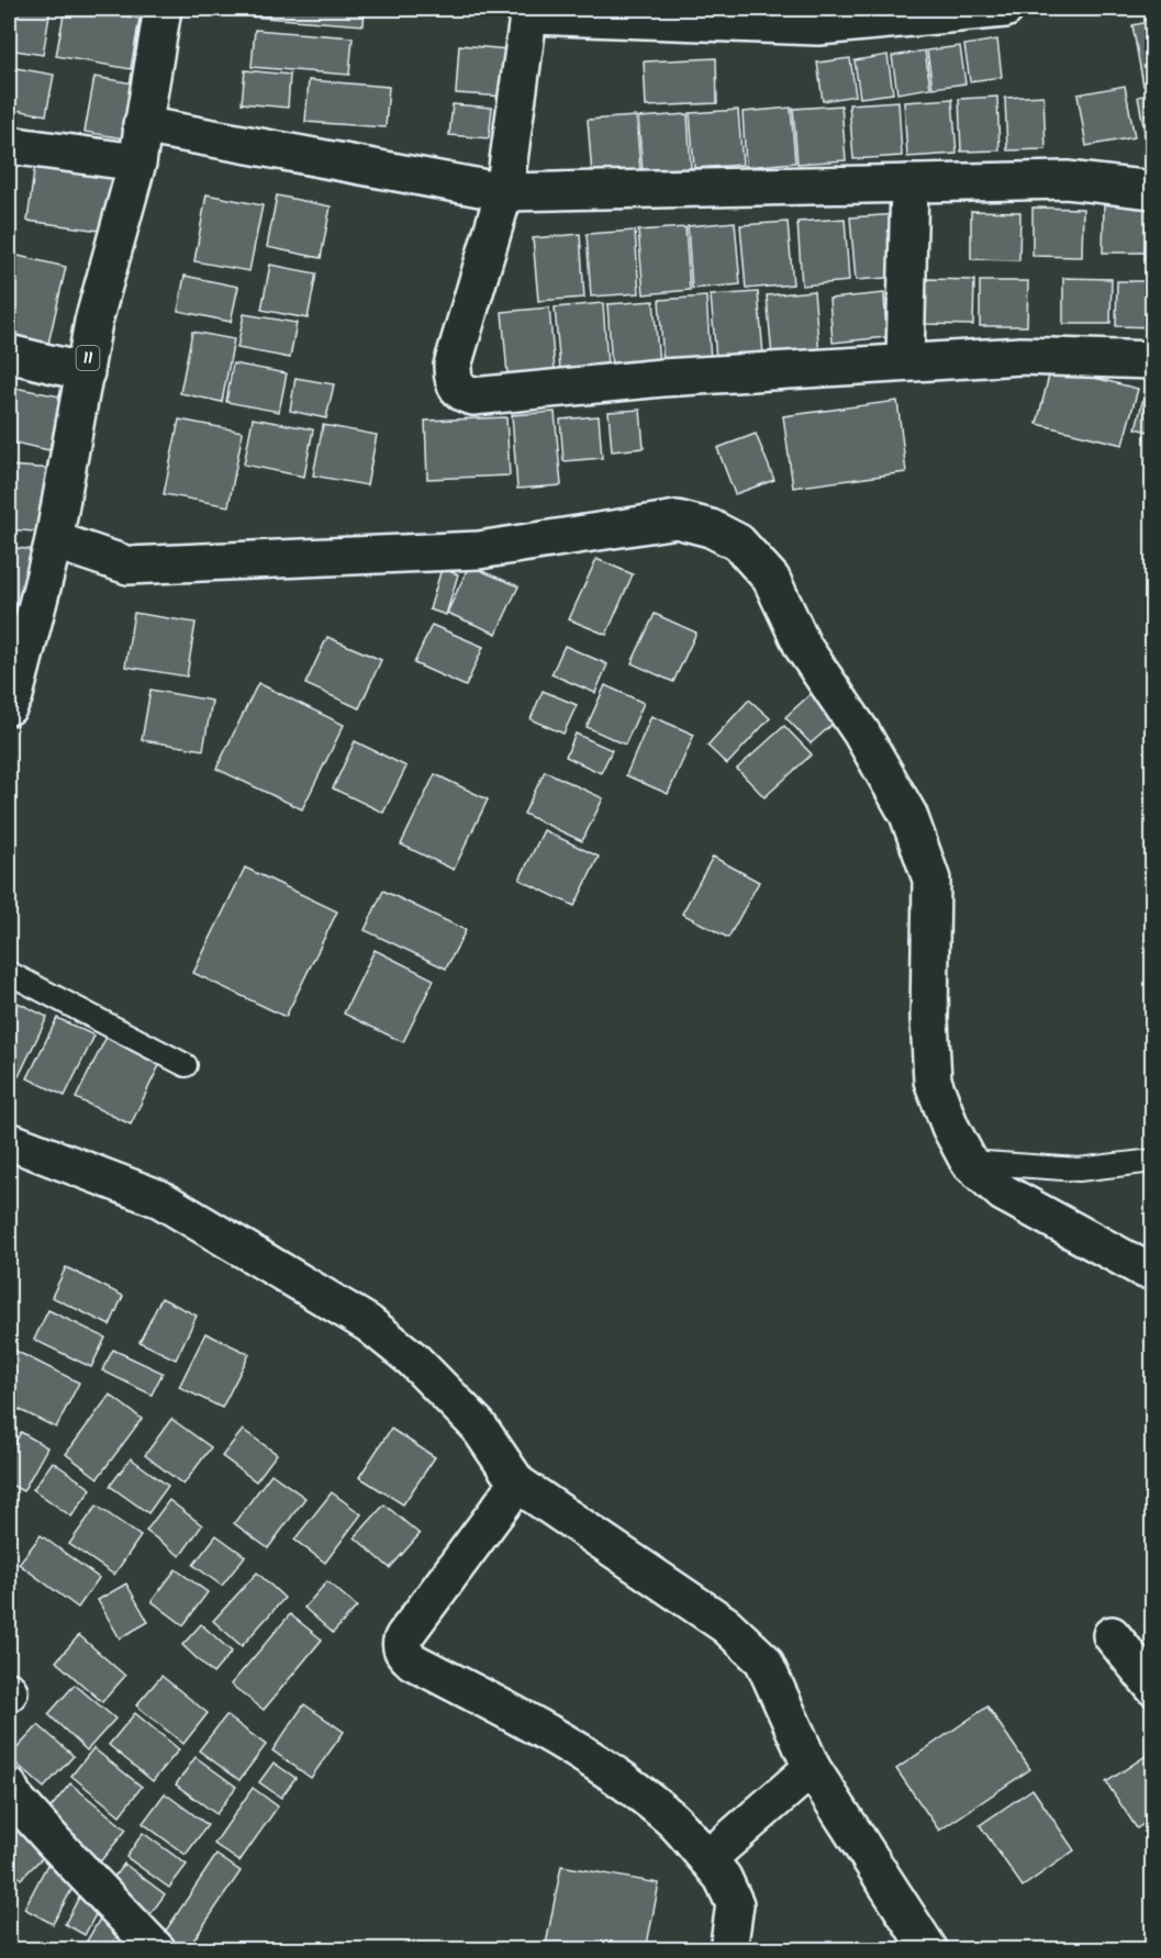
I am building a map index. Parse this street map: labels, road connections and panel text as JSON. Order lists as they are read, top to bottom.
{
  "streets": {
    "main road": ["11"]
  }
}
